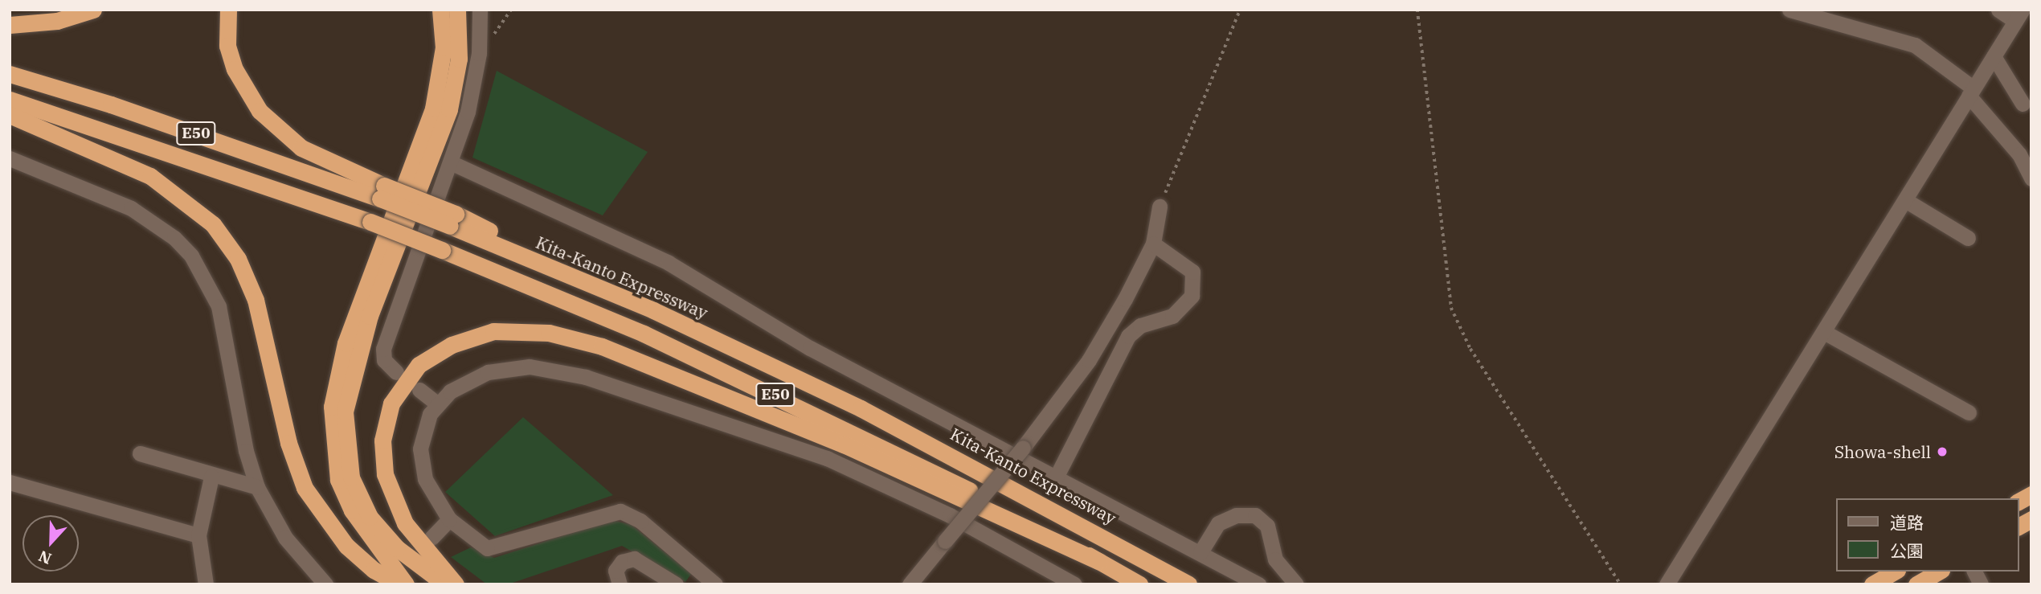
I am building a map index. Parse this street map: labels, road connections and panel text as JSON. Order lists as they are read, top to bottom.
{
  "streets": {
    "highway": ["E50", "Kita-Kanto Expressway"]
  },
  "places": ["Showa-shell"],
  "legend": ["道路", "公園"],
  "north": "bottom"
}
